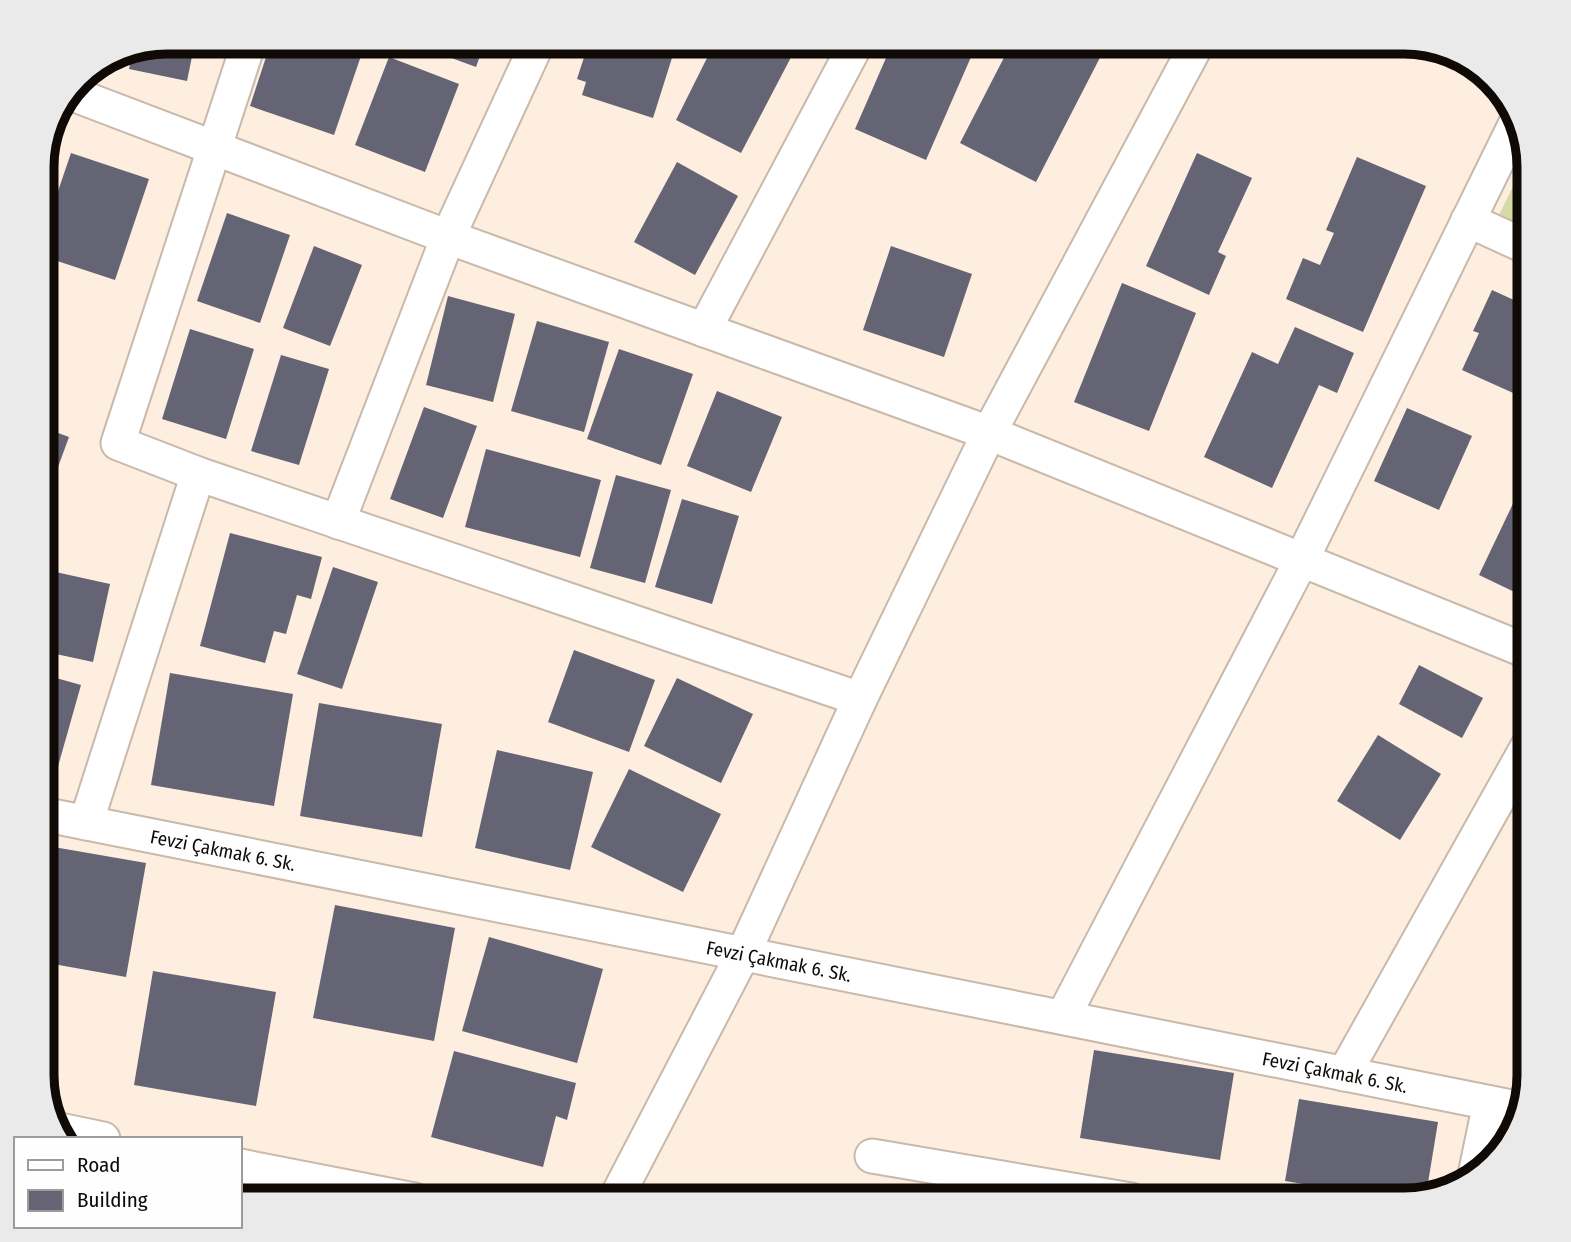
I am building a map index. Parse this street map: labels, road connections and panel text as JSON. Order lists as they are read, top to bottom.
{
  "streets": {
    "street": ["Fevzi Çakmak 6. Sk."]
  },
  "legend": ["Road", "Building"]
}
